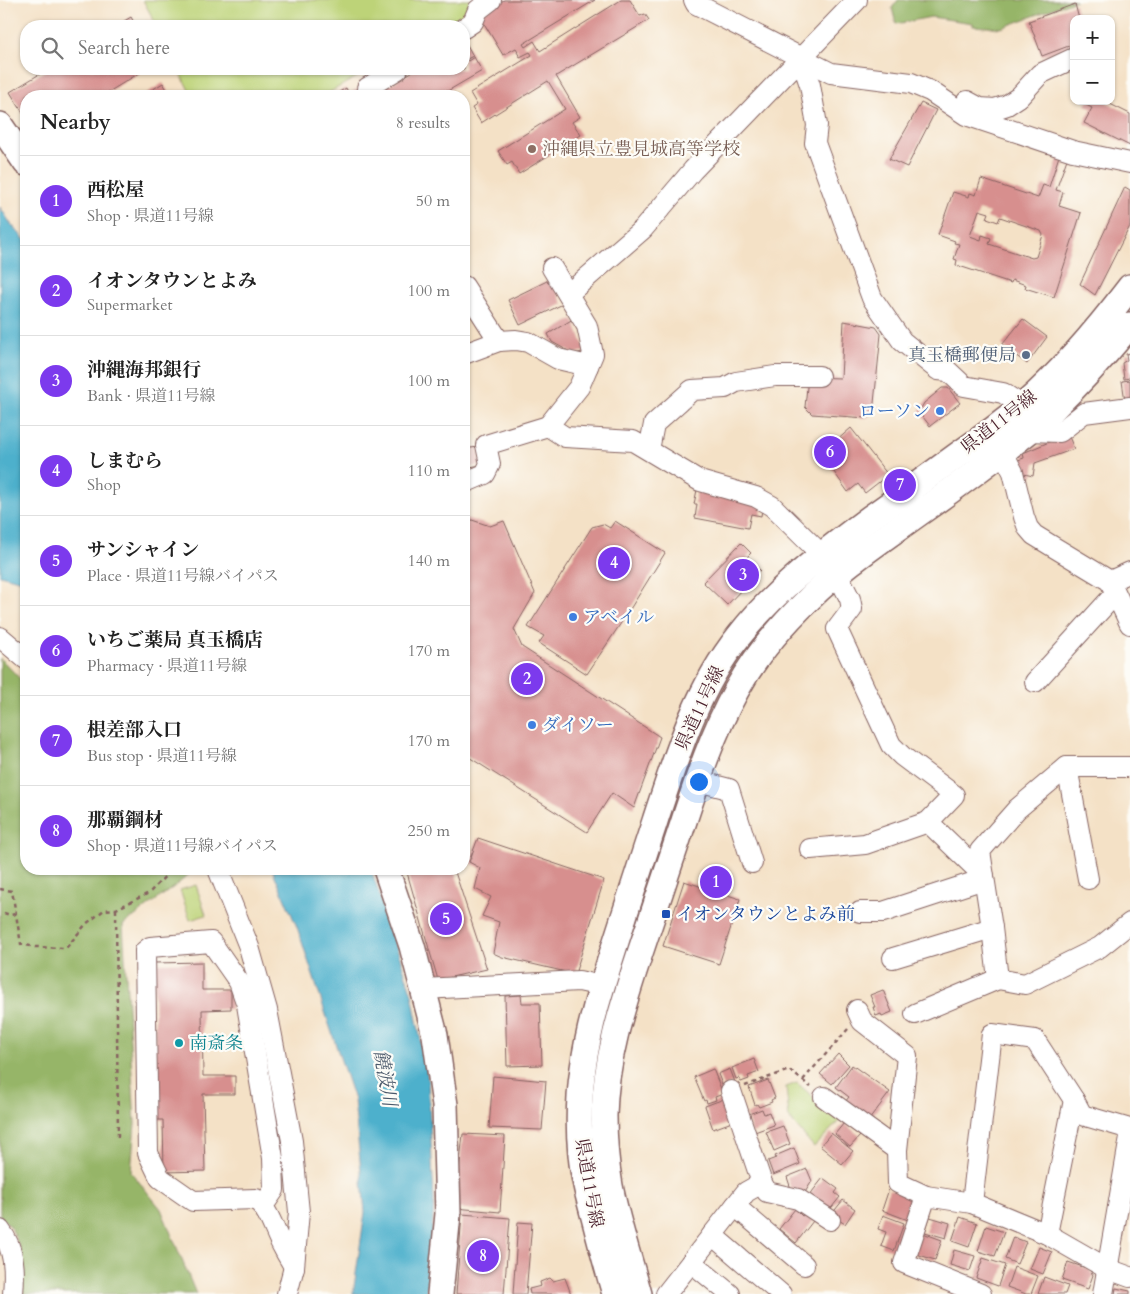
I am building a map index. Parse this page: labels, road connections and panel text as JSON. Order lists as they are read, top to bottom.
{
  "streets": {
    "main road": ["県道11号線"]
  },
  "water": ["饒波川"],
  "places": {
    "other": [
      "沖縄県立豊見城高等学校",
      "真玉橋郵便局",
      "ローソン",
      "アベイル",
      "ダイソー",
      "南斎条"
    ],
    "transit": ["イオンタウンとよみ前"]
  },
  "page": {
    "map_buttons": ["+", "−"],
    "search": "Search here",
    "heading": ["Nearby", "8 results"],
    "list": [
      {
        "mark": "1",
        "name": "西松屋",
        "note": "Shop · 県道11号線",
        "value": "50 m"
      },
      {
        "mark": "2",
        "name": "イオンタウンとよみ",
        "note": "Supermarket",
        "value": "100 m"
      },
      {
        "mark": "3",
        "name": "沖縄海邦銀行",
        "note": "Bank · 県道11号線",
        "value": "100 m"
      },
      {
        "mark": "4",
        "name": "しまむら",
        "note": "Shop",
        "value": "110 m"
      },
      {
        "mark": "5",
        "name": "サンシャイン",
        "note": "Place · 県道11号線バイパス",
        "value": "140 m"
      },
      {
        "mark": "6",
        "name": "いちご薬局 真玉橋店",
        "note": "Pharmacy · 県道11号線",
        "value": "170 m"
      },
      {
        "mark": "7",
        "name": "根差部入口",
        "note": "Bus stop · 県道11号線",
        "value": "170 m"
      },
      {
        "mark": "8",
        "name": "那覇鋼材",
        "note": "Shop · 県道11号線バイパス",
        "value": "250 m"
      }
    ],
    "pins": [
      "6",
      "7",
      "4",
      "3",
      "2",
      "1",
      "5",
      "8"
    ]
  }
}
